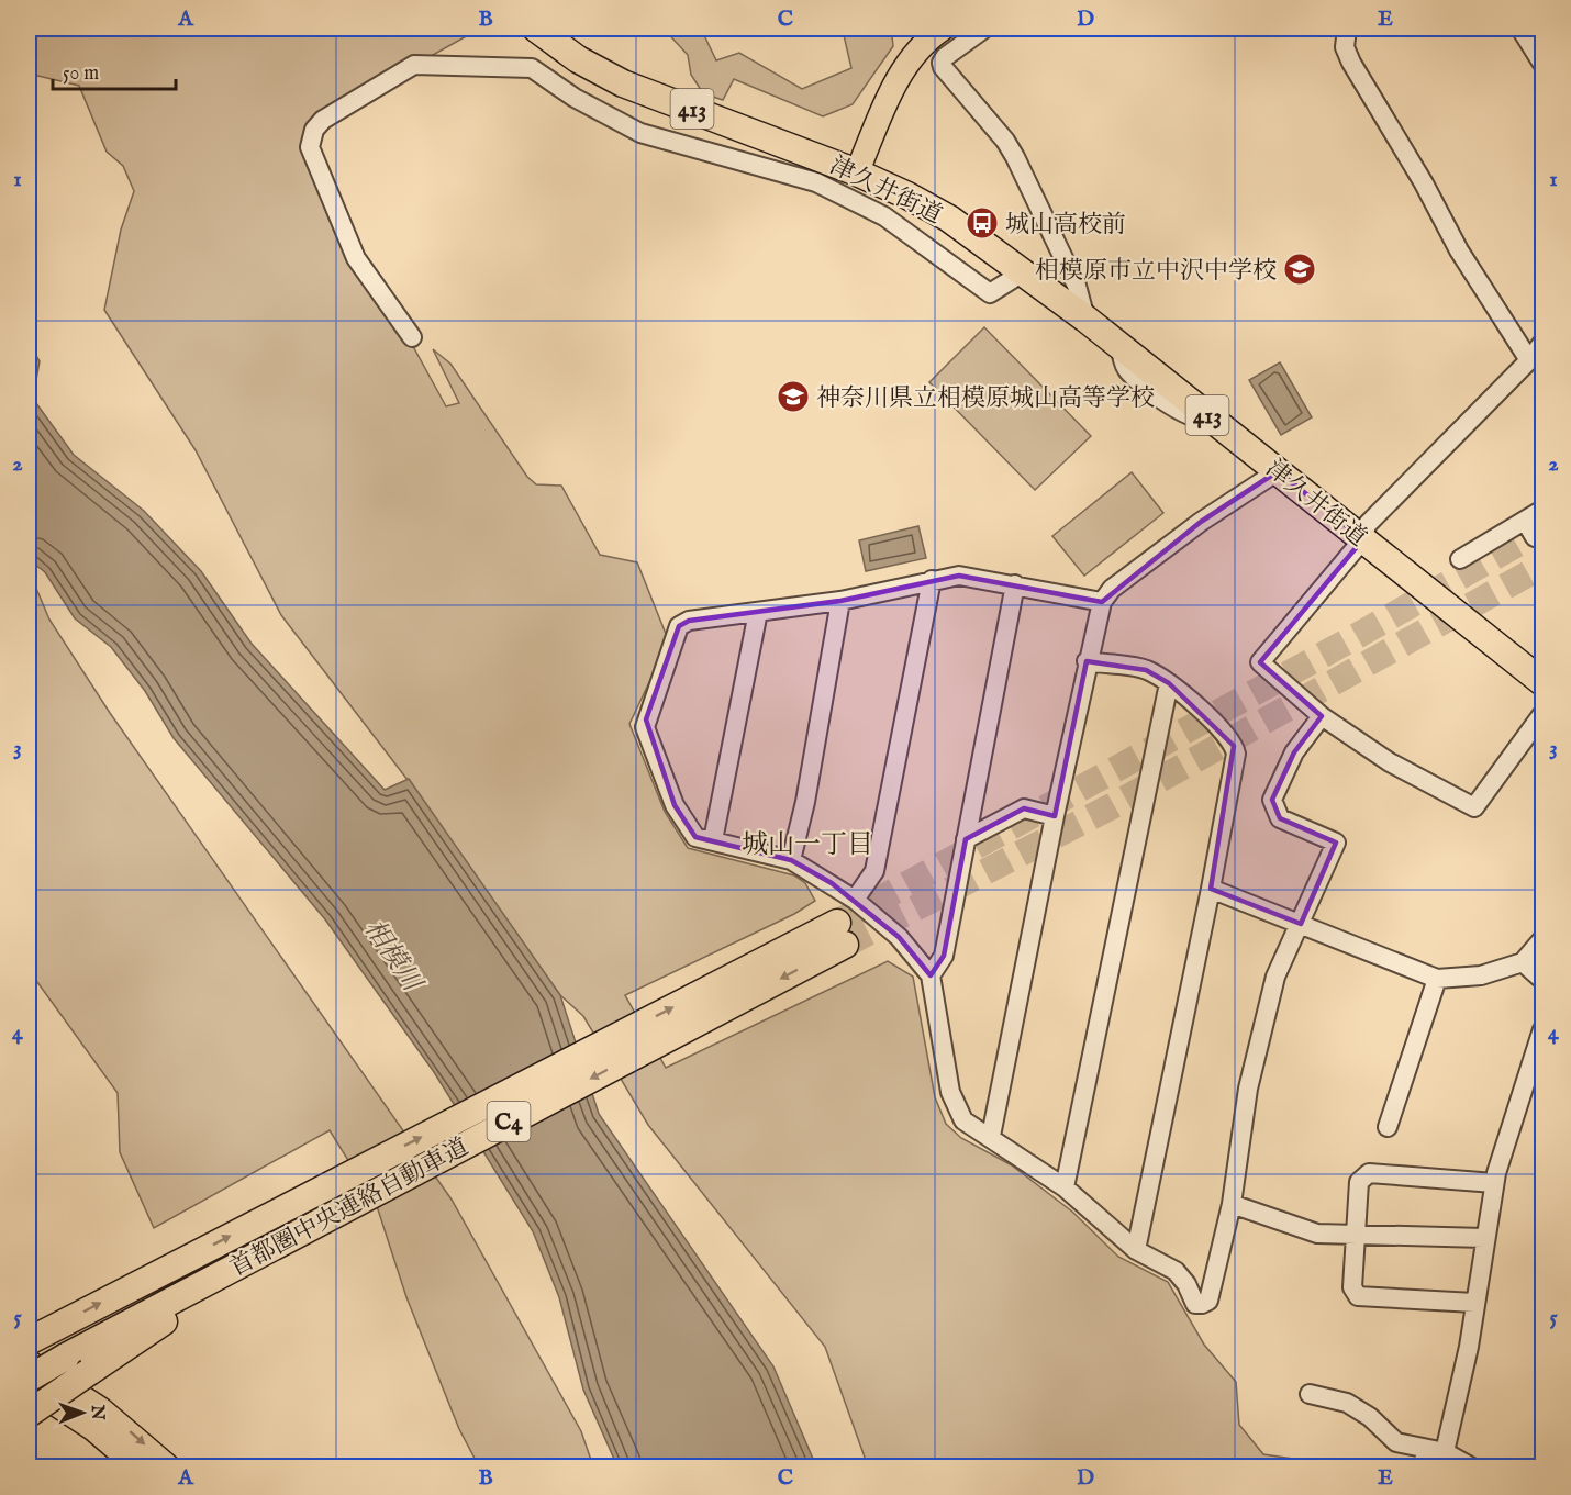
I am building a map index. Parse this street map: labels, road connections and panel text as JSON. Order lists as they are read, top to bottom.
{
  "streets": {
    "highway": [
      "413",
      "津久井街道",
      "C4",
      "首都圏中央連絡自動車道"
    ]
  },
  "districts": ["城山一丁目"],
  "water": ["相模川"],
  "places": {
    "bus stop": ["城山高校前"],
    "school or university": ["相模原市立中沢中学校", "神奈川県立相模原城山高等学校"]
  },
  "scale_bar": "50 m",
  "north": "right",
  "grid": {
    "columns": [
      "A",
      "B",
      "C",
      "D",
      "E"
    ],
    "rows": [
      "1",
      "2",
      "3",
      "4",
      "5"
    ]
  }
}
